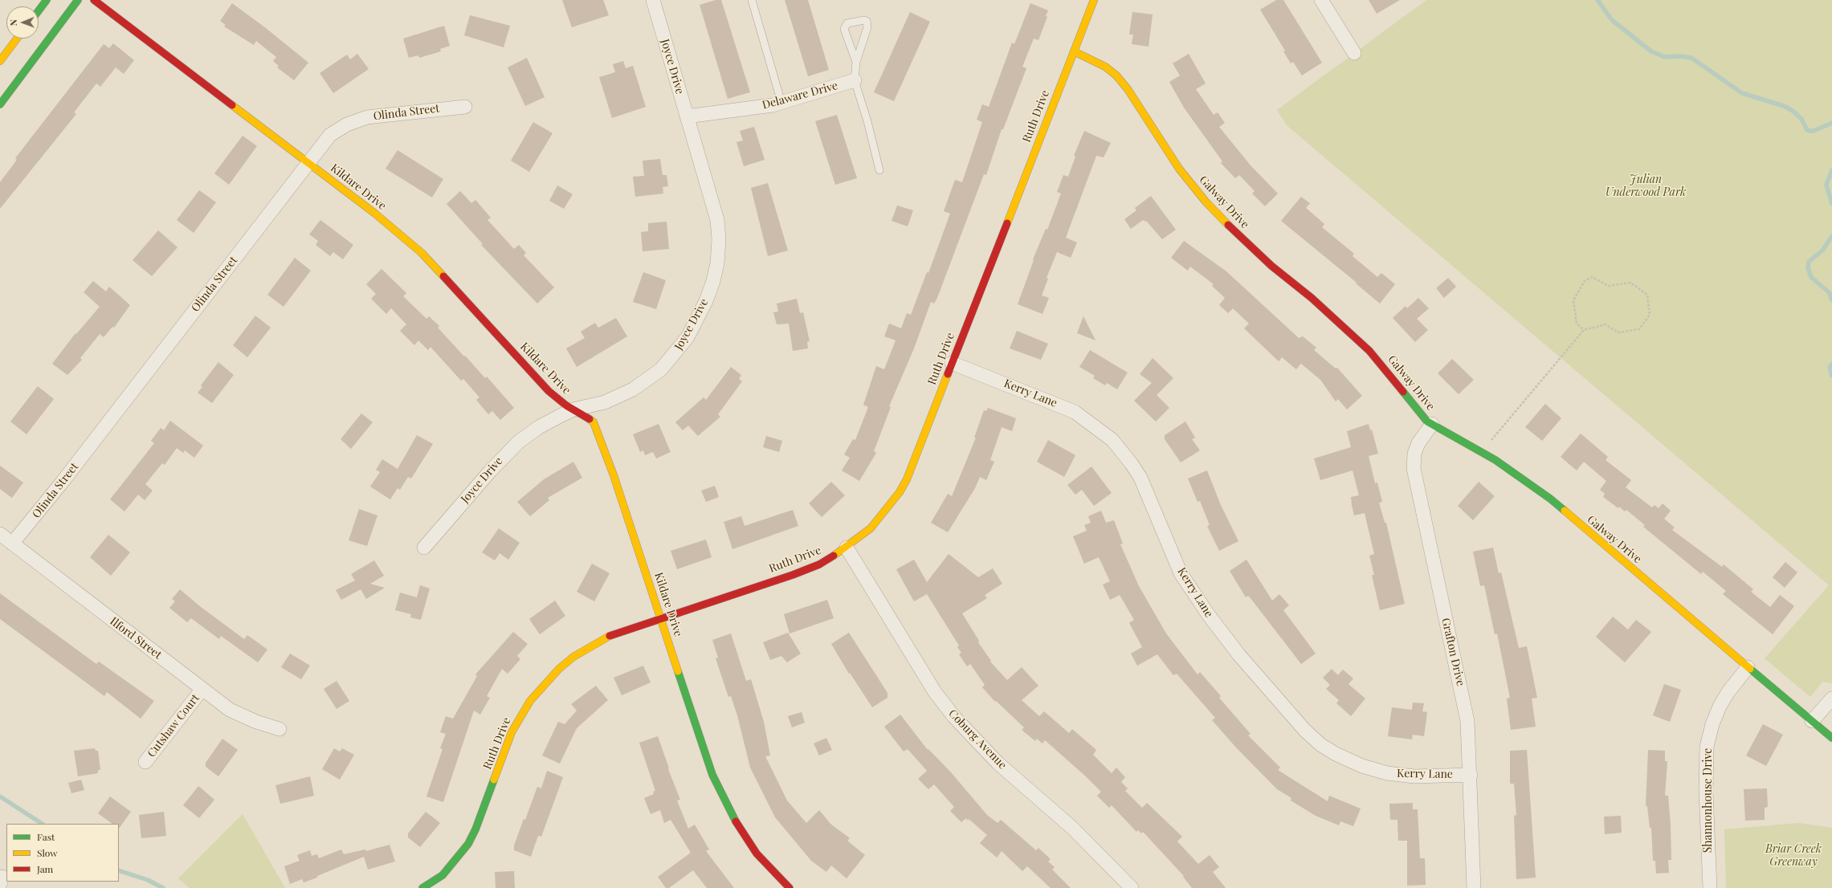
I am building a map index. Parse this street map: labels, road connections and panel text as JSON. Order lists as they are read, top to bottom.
{
  "streets": {
    "street": [
      "Joyce Drive",
      "Delaware Drive",
      "Olinda Street",
      "Ruth Drive",
      "Kildare Drive",
      "Galway Drive",
      "Kerry Lane",
      "Ilford Street",
      "Grafton Drive",
      "Cutshaw Court",
      "Coburg Avenue",
      "Shannonhouse Drive"
    ]
  },
  "crossings": [
    ["Joyce Drive", "Delaware Drive"],
    ["Joyce Drive", "Kildare Drive"],
    ["Olinda Street", "Kildare Drive"],
    ["Olinda Street", "Ilford Street"],
    ["Ruth Drive", "Kildare Drive"],
    ["Ruth Drive", "Galway Drive"],
    ["Ruth Drive", "Kerry Lane"],
    ["Ruth Drive", "Coburg Avenue"],
    ["Galway Drive", "Grafton Drive"],
    ["Galway Drive", "Shannonhouse Drive"],
    ["Kerry Lane", "Grafton Drive"],
    ["Ilford Street", "Cutshaw Court"]
  ],
  "parks": ["Julian Underwood Park", "Briar Creek Greenway"],
  "legend": ["Fast", "Slow", "Jam"],
  "north": "left"
}
